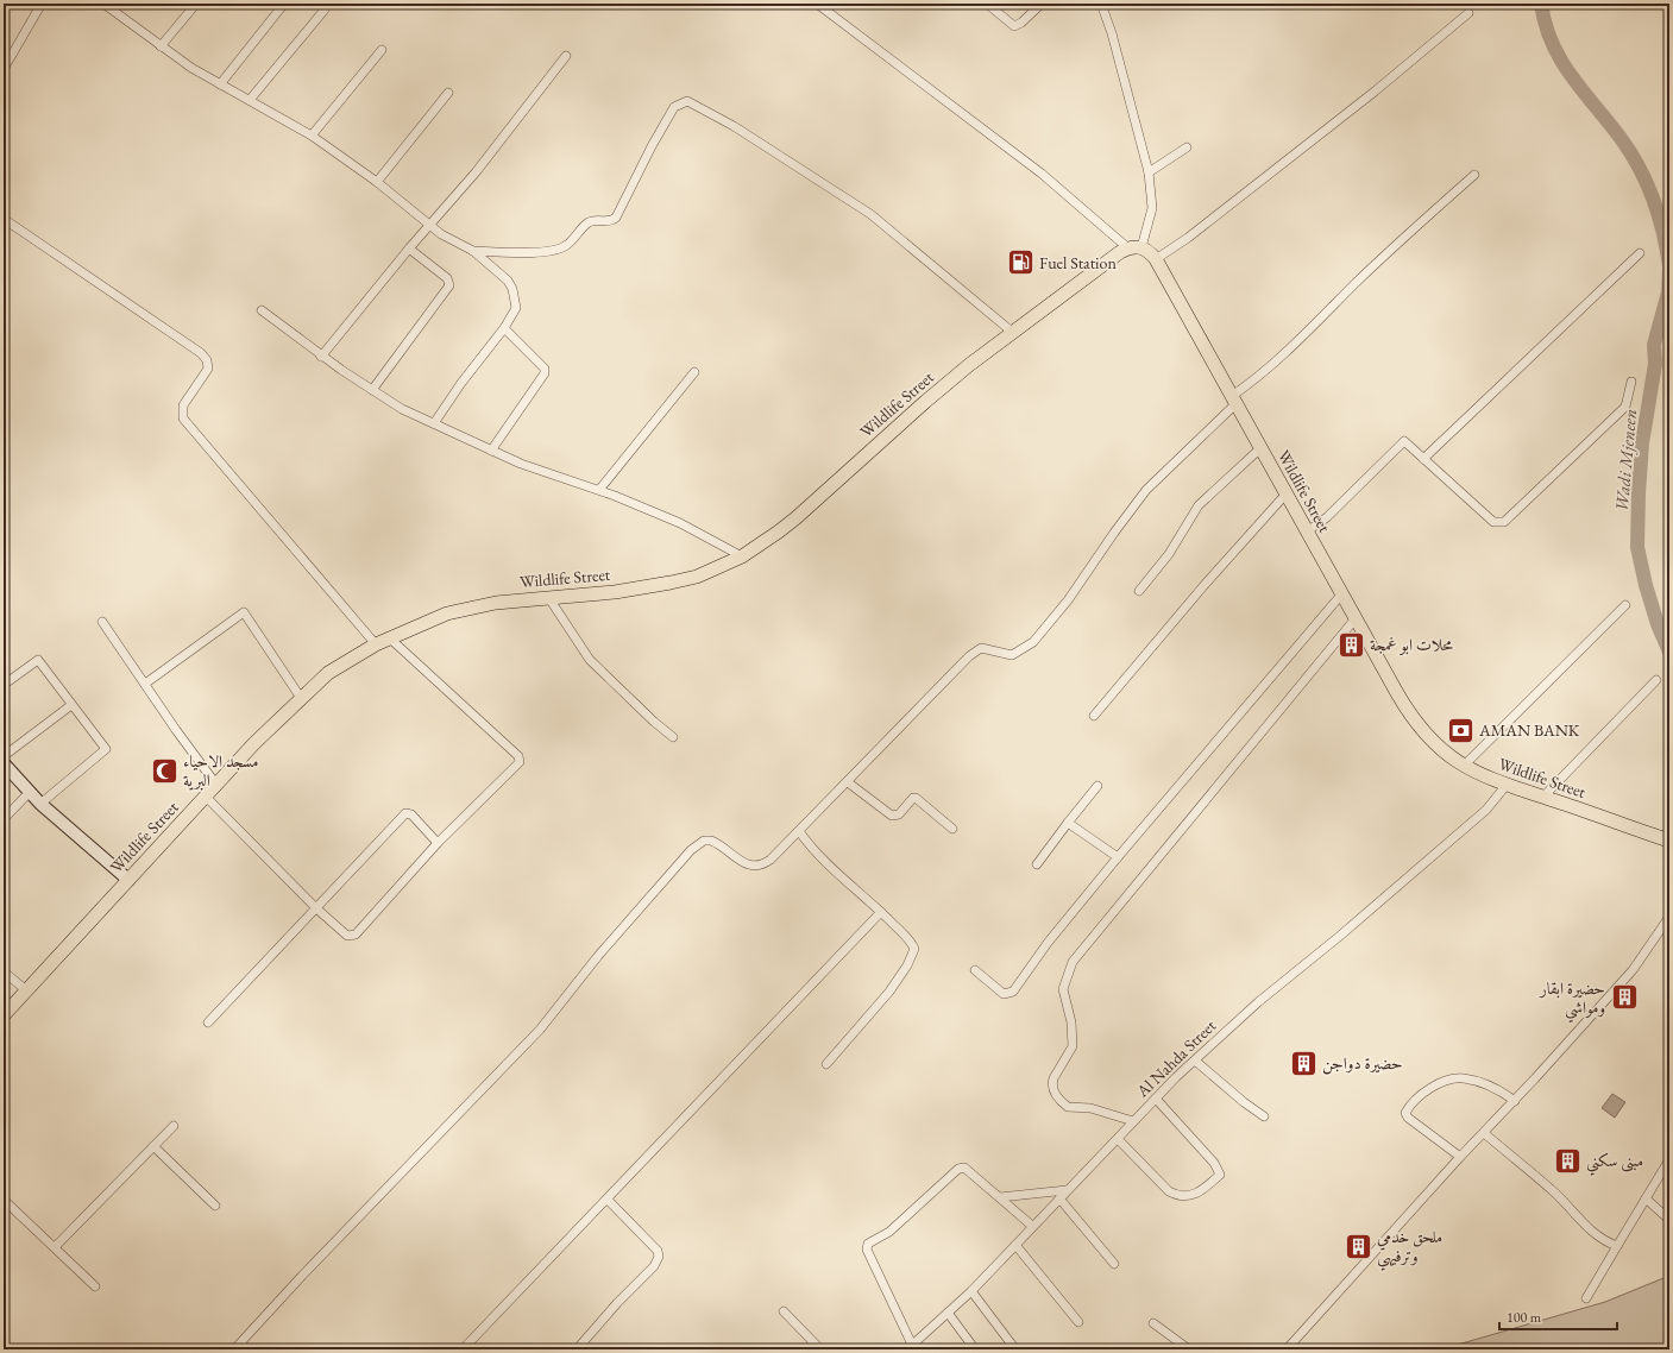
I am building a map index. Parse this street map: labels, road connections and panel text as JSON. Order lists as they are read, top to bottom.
{
  "streets": {
    "main road": ["Wildlife Street"],
    "street": ["Al Nahda Street"]
  },
  "crossings": [
    ["Wildlife Street", "Al Nahda Street"]
  ],
  "water": ["Wadi Mjeneen"],
  "places": {
    "fuel station": ["Fuel Station"],
    "building": [
      "محلات ابو غمجة",
      "حضيرة ابقار ومواشي",
      "حضيرة دواجن",
      "مبنى سكني",
      "ملحق خدمي وترفيهي"
    ],
    "bank": ["AMAN BANK"],
    "mosque": ["مسجد الاحياء البرية"]
  },
  "scale_bar": "100 m"
}
